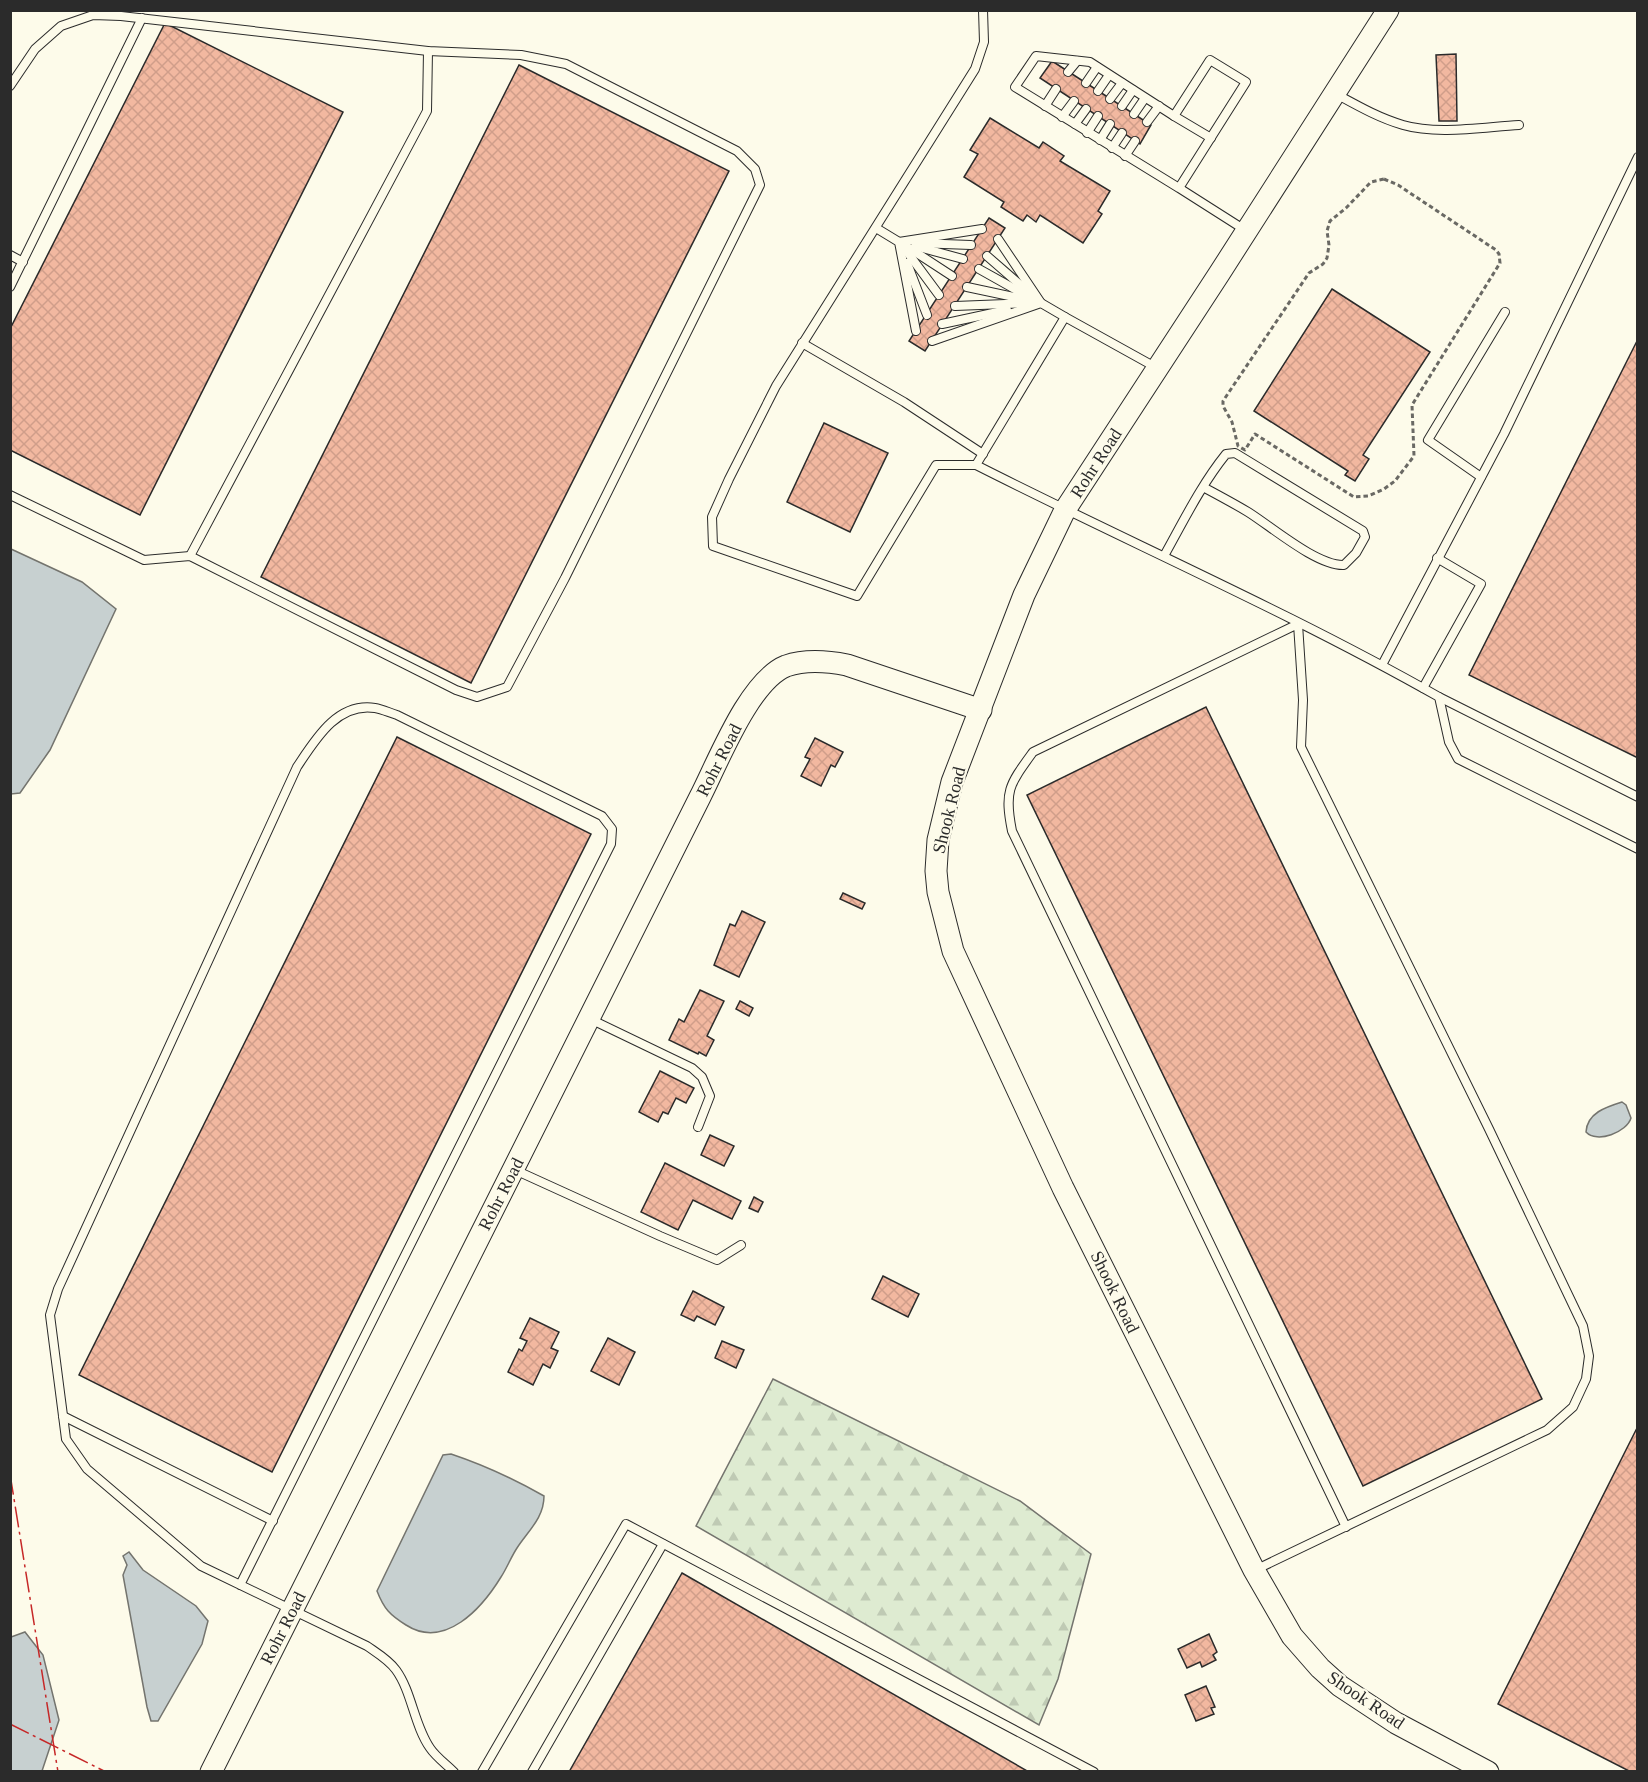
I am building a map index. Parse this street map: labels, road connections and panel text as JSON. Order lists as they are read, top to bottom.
{
  "streets": {
    "street": ["Rohr Road", "Shook Road"]
  },
  "crossings": [
    ["Rohr Road", "Shook Road"]
  ]
}
